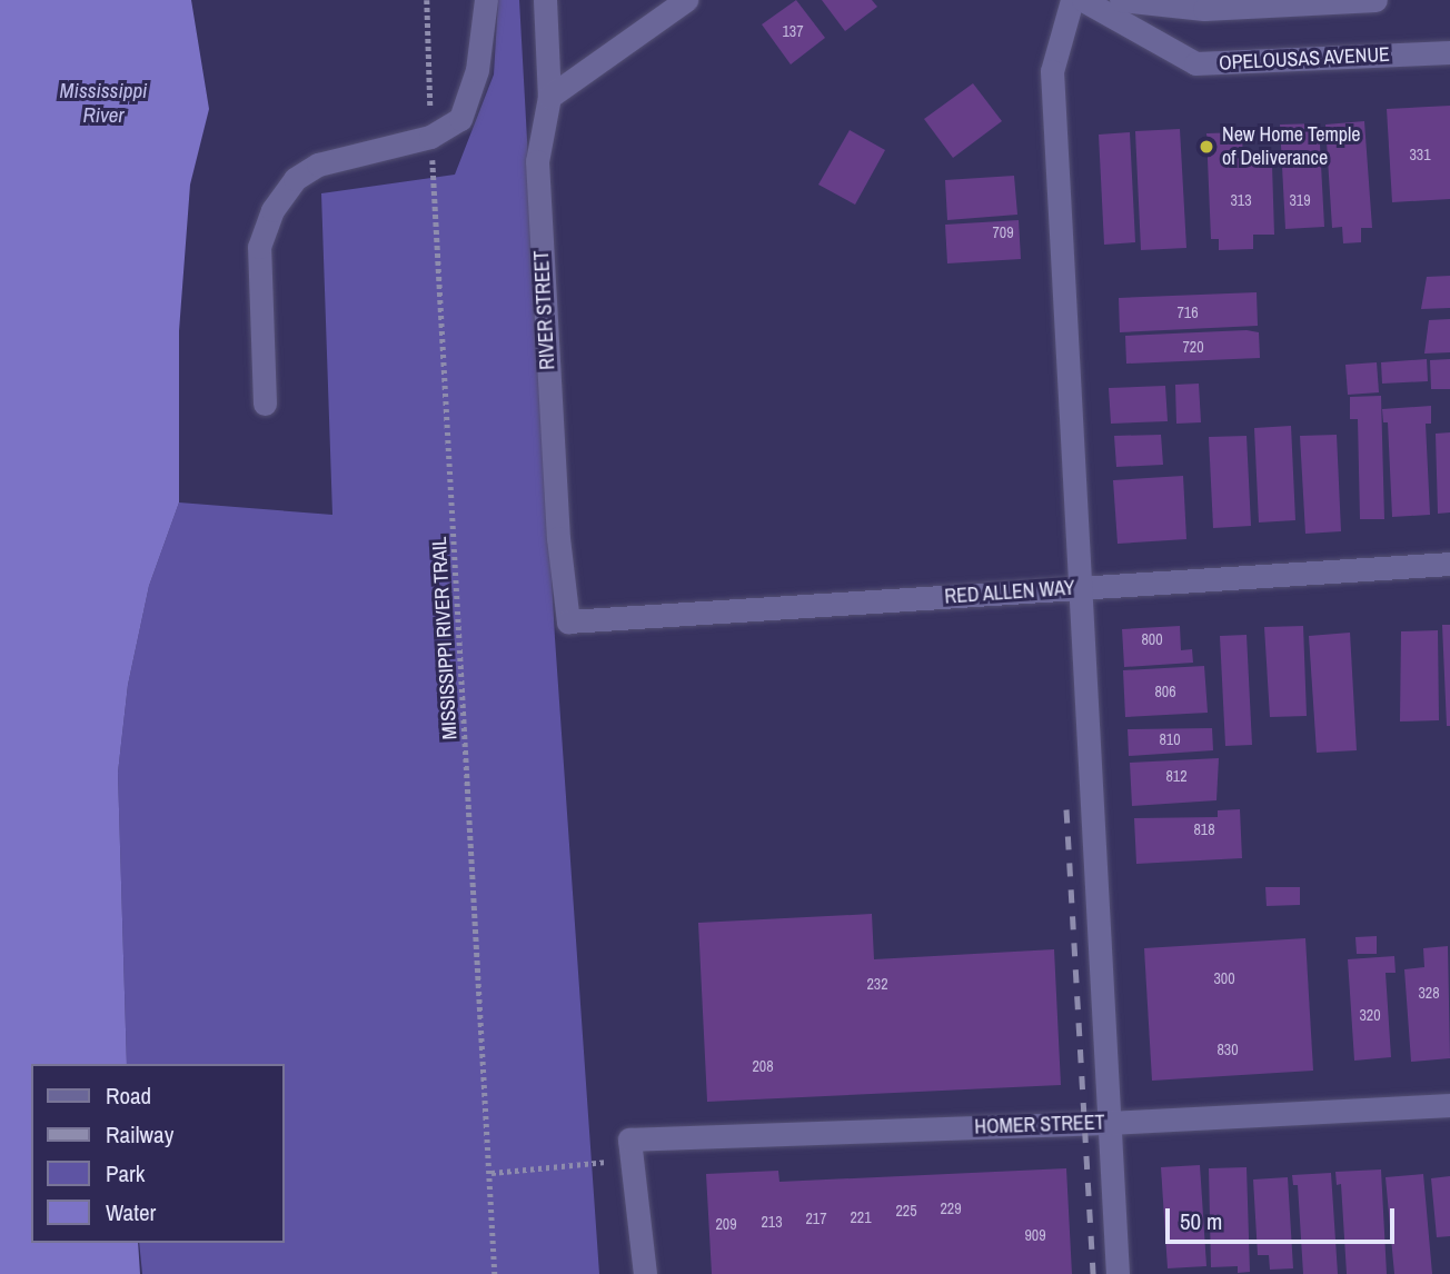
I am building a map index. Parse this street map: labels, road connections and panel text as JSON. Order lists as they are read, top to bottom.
{
  "streets": {
    "street": [
      "OPELOUSAS AVENUE",
      "RIVER STREET",
      "RED ALLEN WAY",
      "HOMER STREET"
    ],
    "path": ["MISSISSIPPI RIVER TRAIL"]
  },
  "crossings": [
    ["RIVER STREET", "RED ALLEN WAY"]
  ],
  "water": ["Mississippi River"],
  "places": ["New Home Temple of Deliverance"],
  "house_numbers": [
    "137",
    "331",
    "313",
    "319",
    "709",
    "716",
    "720",
    "800",
    "806",
    "810",
    "812",
    "818",
    "300",
    "232",
    "328",
    "320",
    "830",
    "208",
    "229",
    "225",
    "221",
    "217",
    "213",
    "209",
    "909"
  ],
  "legend": [
    "Road",
    "Railway",
    "Park",
    "Water"
  ],
  "scale_bar": "50 m"
}
